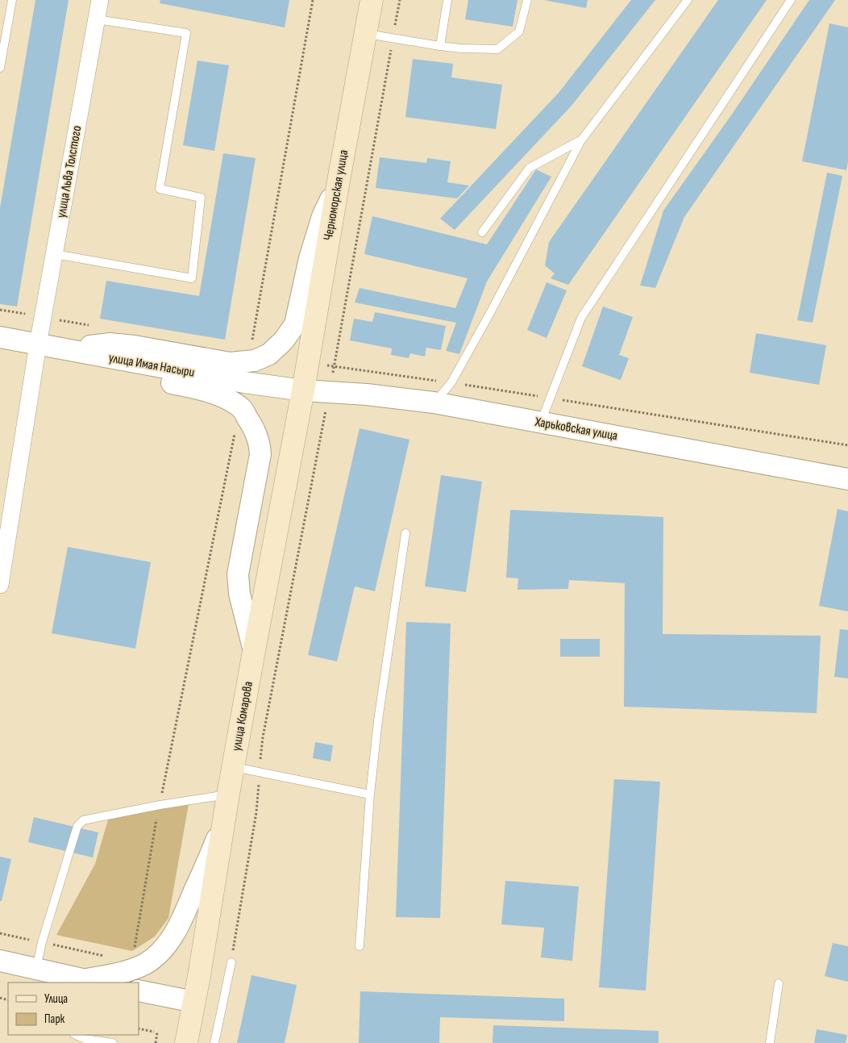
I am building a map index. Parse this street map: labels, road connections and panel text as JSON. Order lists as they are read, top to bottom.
{
  "streets": {
    "main road": ["Черноморская улица", "улица Комарова"],
    "street": ["улица Льва Толстого", "улица Имая Насыри", "Харьковская улица"]
  },
  "crossings": [
    ["улица Льва Толстого", "улица Имая Насыри"],
    ["Черноморская улица", "улица Имая Насыри"],
    ["Черноморская улица", "Харьковская улица"],
    ["Черноморская улица", "улица Комарова"],
    ["улица Имая Насыри", "Харьковская улица"],
    ["улица Имая Насыри", "улица Комарова"],
    ["Харьковская улица", "улица Комарова"]
  ],
  "legend": ["Улица", "Парк"]
}
